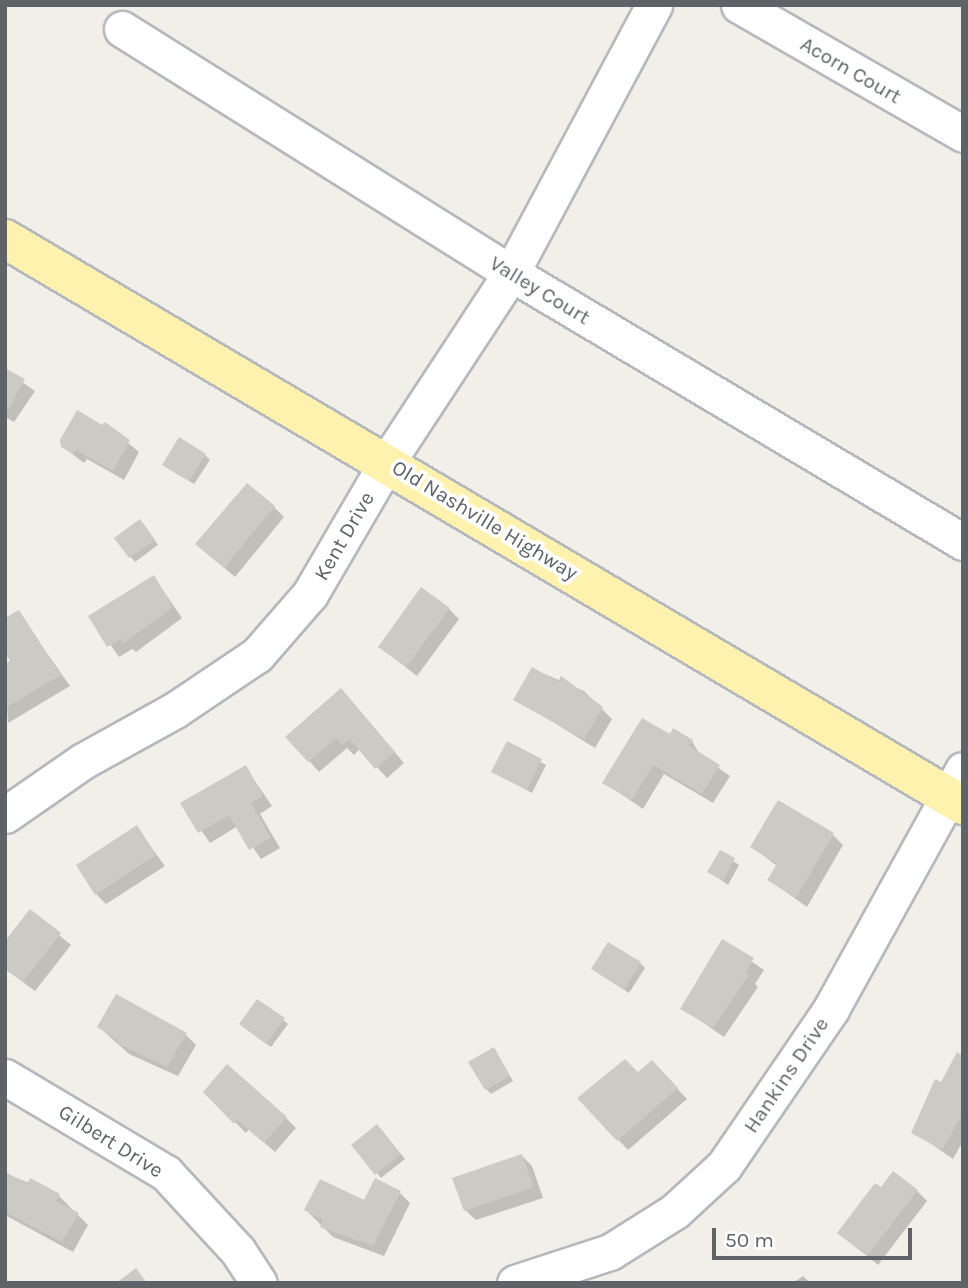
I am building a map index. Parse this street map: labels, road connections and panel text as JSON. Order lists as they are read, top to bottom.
{
  "streets": {
    "main road": ["Old Nashville Highway"],
    "street": [
      "Acorn Court",
      "Valley Court",
      "Kent Drive",
      "Hankins Drive",
      "Gilbert Drive"
    ]
  },
  "crossings": [
    ["Valley Court", "Kent Drive"],
    ["Old Nashville Highway", "Kent Drive"],
    ["Old Nashville Highway", "Hankins Drive"]
  ],
  "scale_bar": "50 m"
}
